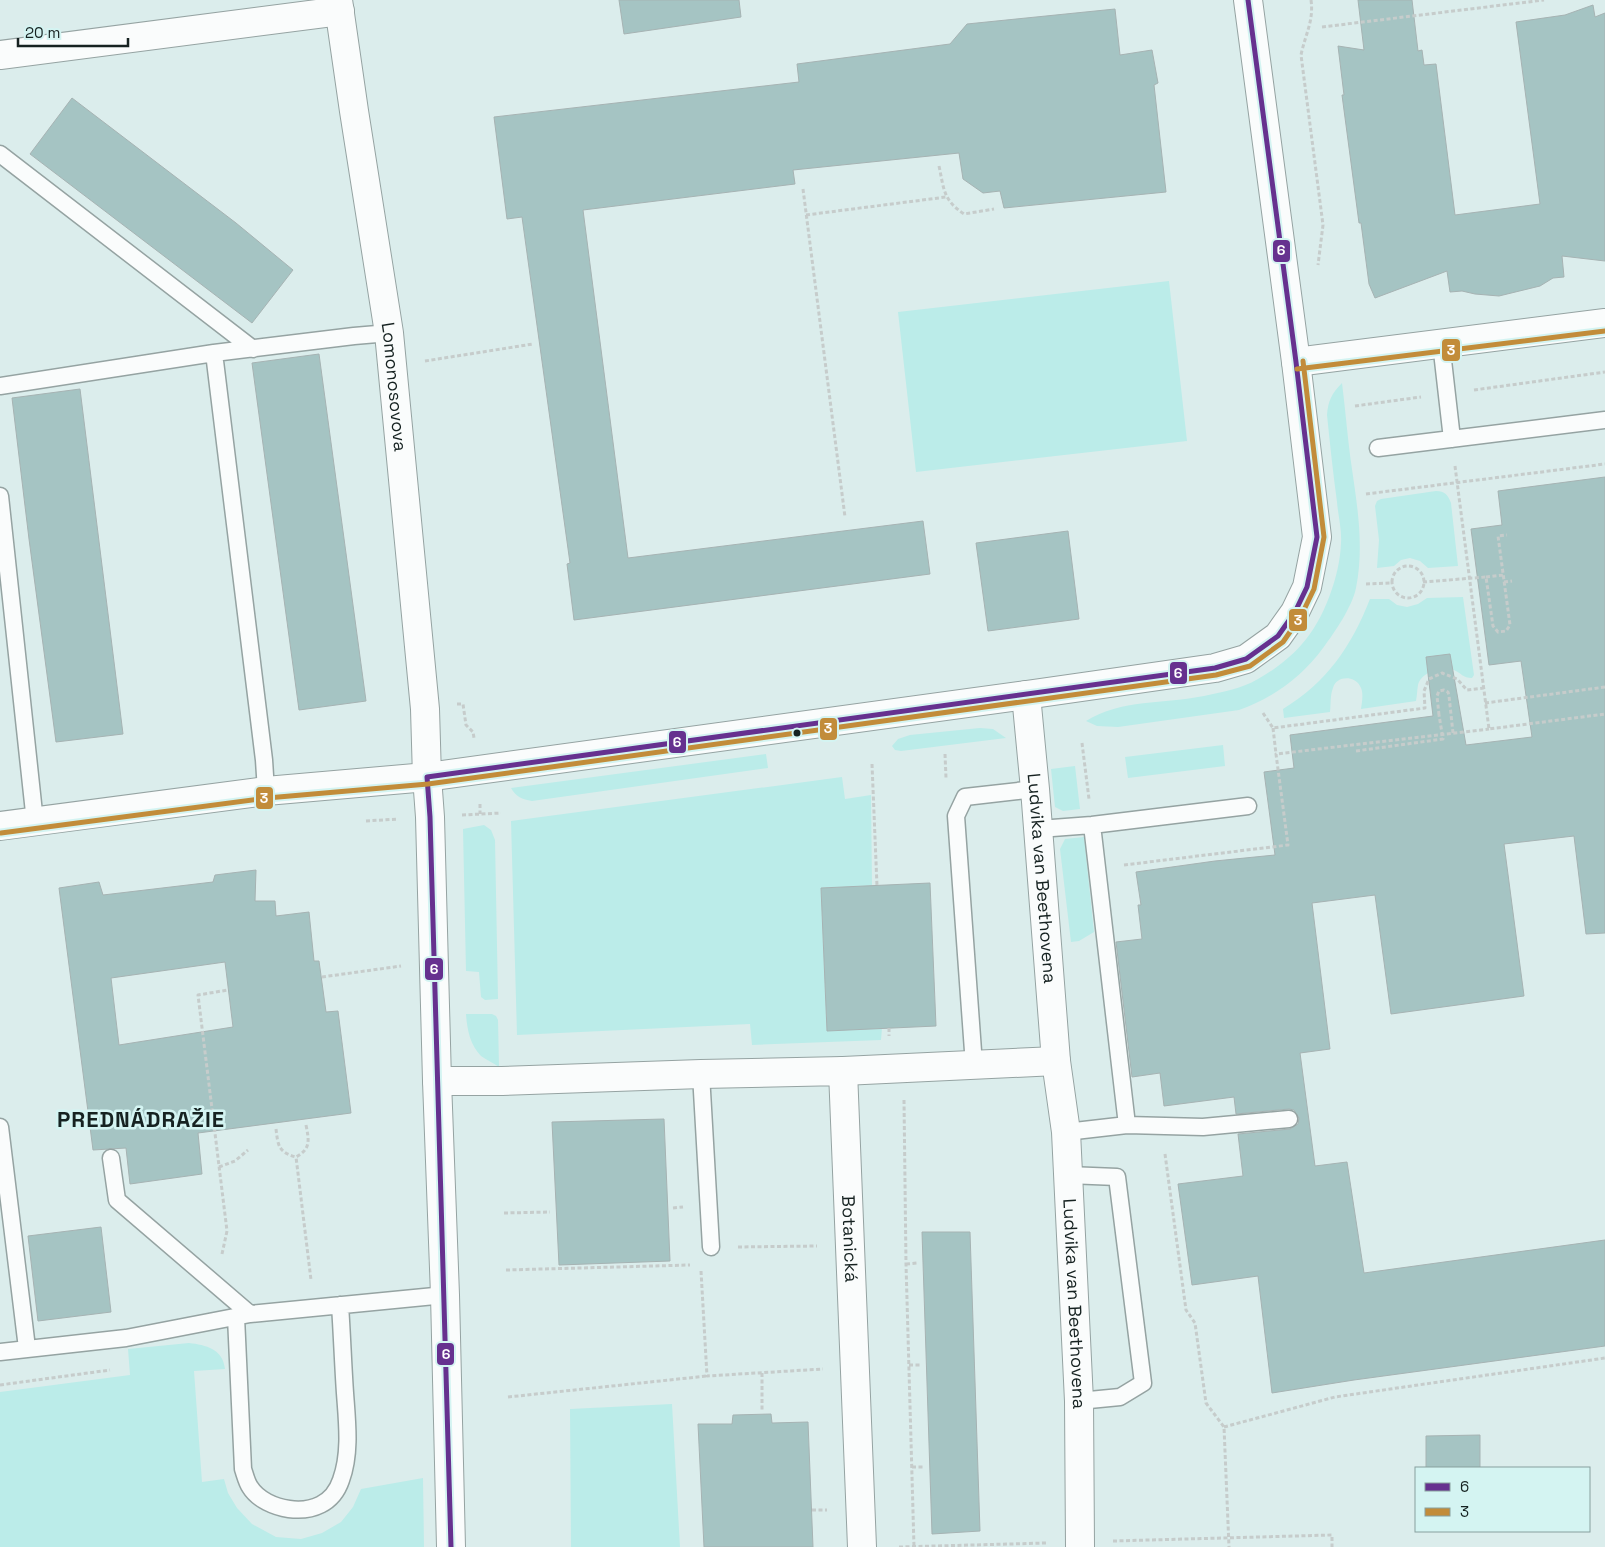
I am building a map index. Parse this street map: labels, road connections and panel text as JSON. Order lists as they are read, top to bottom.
{
  "streets": {
    "street": ["Lomonosovova", "Ludvika van Beethovena", "Botanická"]
  },
  "districts": ["PREDNÁDRAŽIE"],
  "lines": ["transit line 6", "transit line 3"],
  "legend": ["6", "3"],
  "scale_bar": "20 m"
}
